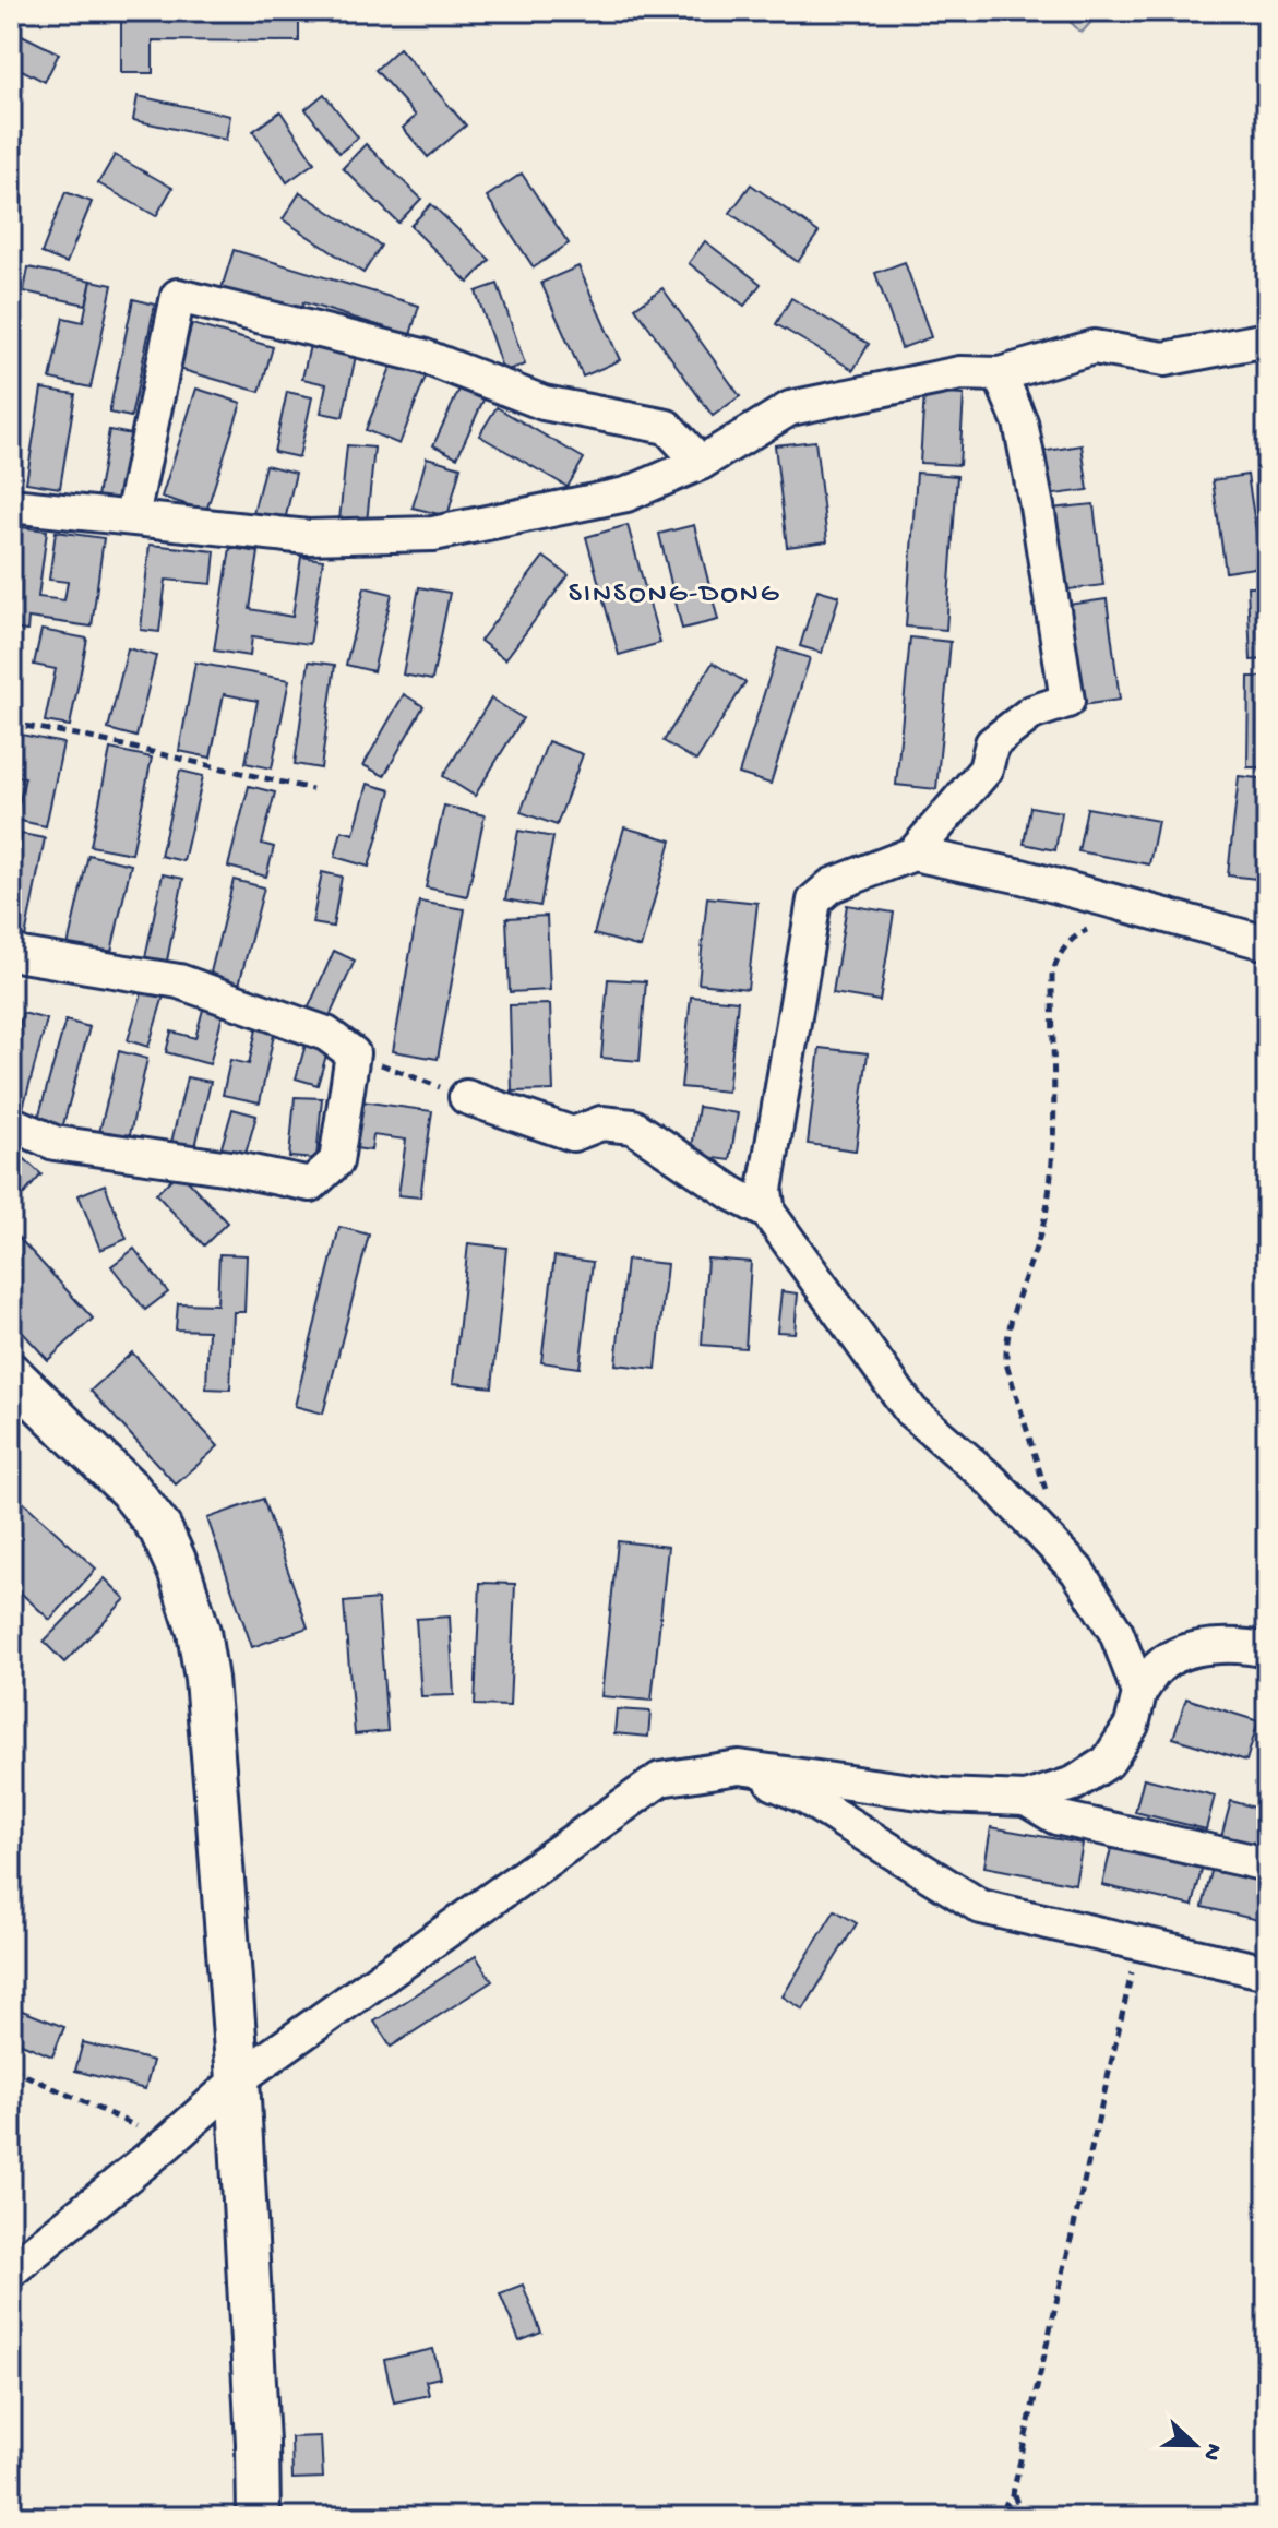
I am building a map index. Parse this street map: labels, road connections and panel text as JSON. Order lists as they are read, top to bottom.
{
  "districts": ["SINSONG-DONG"],
  "north": "right"
}
